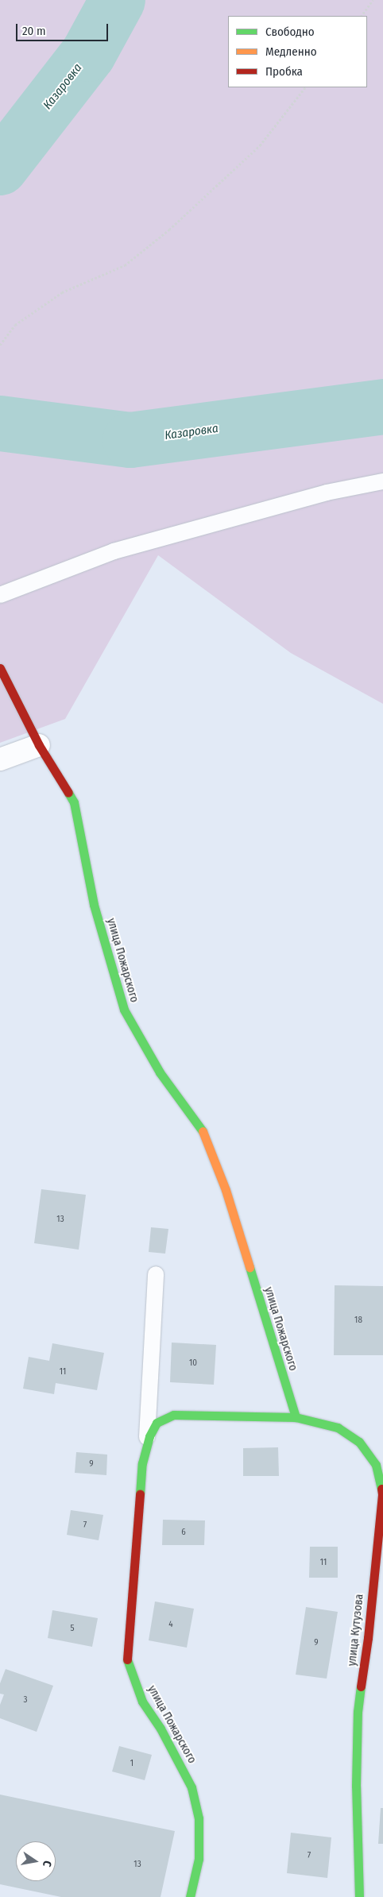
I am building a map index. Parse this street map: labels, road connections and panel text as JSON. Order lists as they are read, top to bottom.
{
  "streets": {
    "street": ["улица Пожарского", "улица Кутузова"]
  },
  "crossings": [
    ["улица Пожарского", "улица Кутузова"]
  ],
  "water": ["Казаровка"],
  "house_numbers": [
    "13",
    "18",
    "10",
    "11",
    "9",
    "7",
    "6",
    "11",
    "4",
    "5",
    "9",
    "3",
    "1",
    "7",
    "13"
  ],
  "legend": ["Свободно", "Медленно", "Пробка"],
  "scale_bar": "20 m",
  "north": "right"
}
